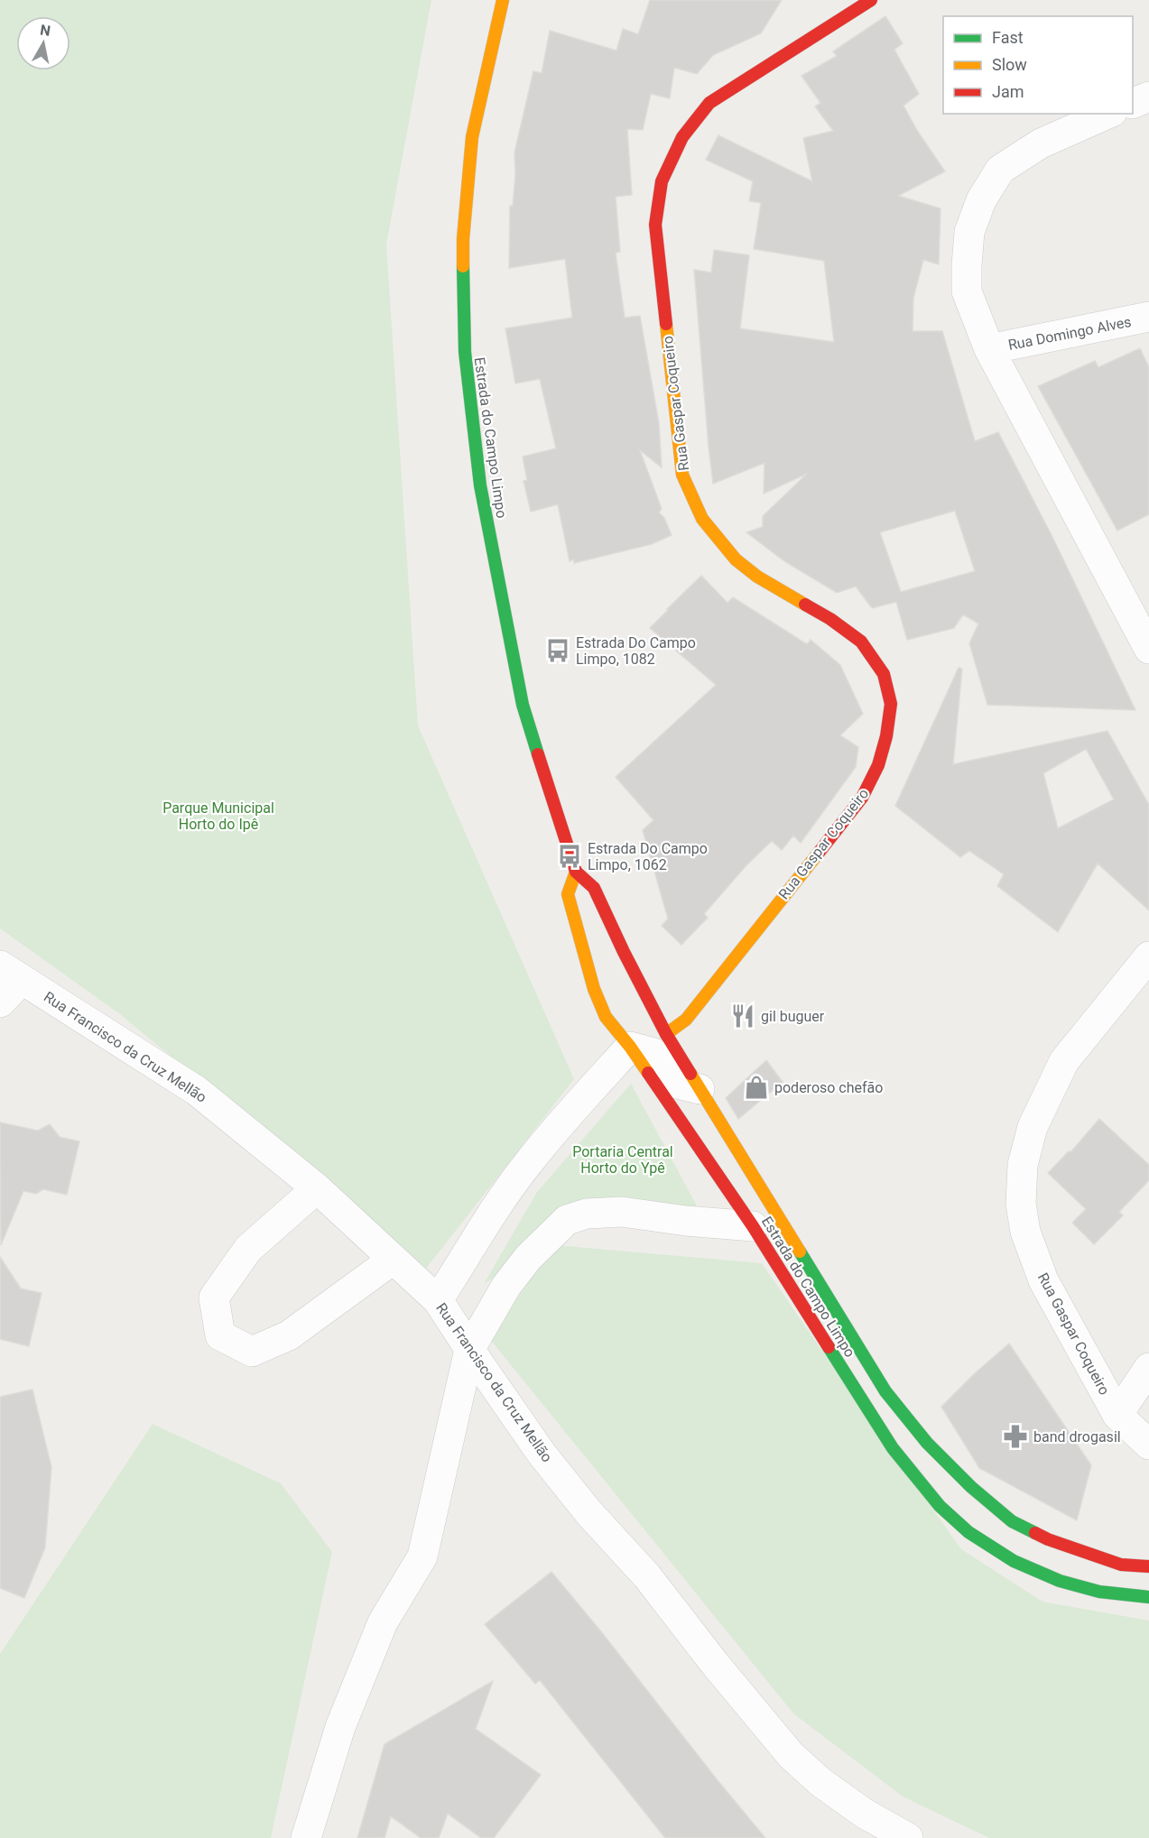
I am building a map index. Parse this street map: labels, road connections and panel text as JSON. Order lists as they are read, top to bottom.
{
  "streets": {
    "main road": ["Rua Gaspar Coqueiro", "Estrada do Campo Limpo"],
    "street": ["Rua Domingo Alves", "Rua Francisco da Cruz Mellão"]
  },
  "crossings": [
    ["Rua Gaspar Coqueiro", "Estrada do Campo Limpo"]
  ],
  "parks": ["Parque Municipal Horto do Ipê", "Portaria Central Horto do Ypê"],
  "places": {
    "bus stop": ["Estrada Do Campo Limpo, 1082", "Estrada Do Campo Limpo, 1062"],
    "restaurant": ["gil buguer"],
    "shop": ["poderoso chefão"],
    "pharmacy": ["band drogasil"]
  },
  "legend": ["Fast", "Slow", "Jam"],
  "north": "top"
}
